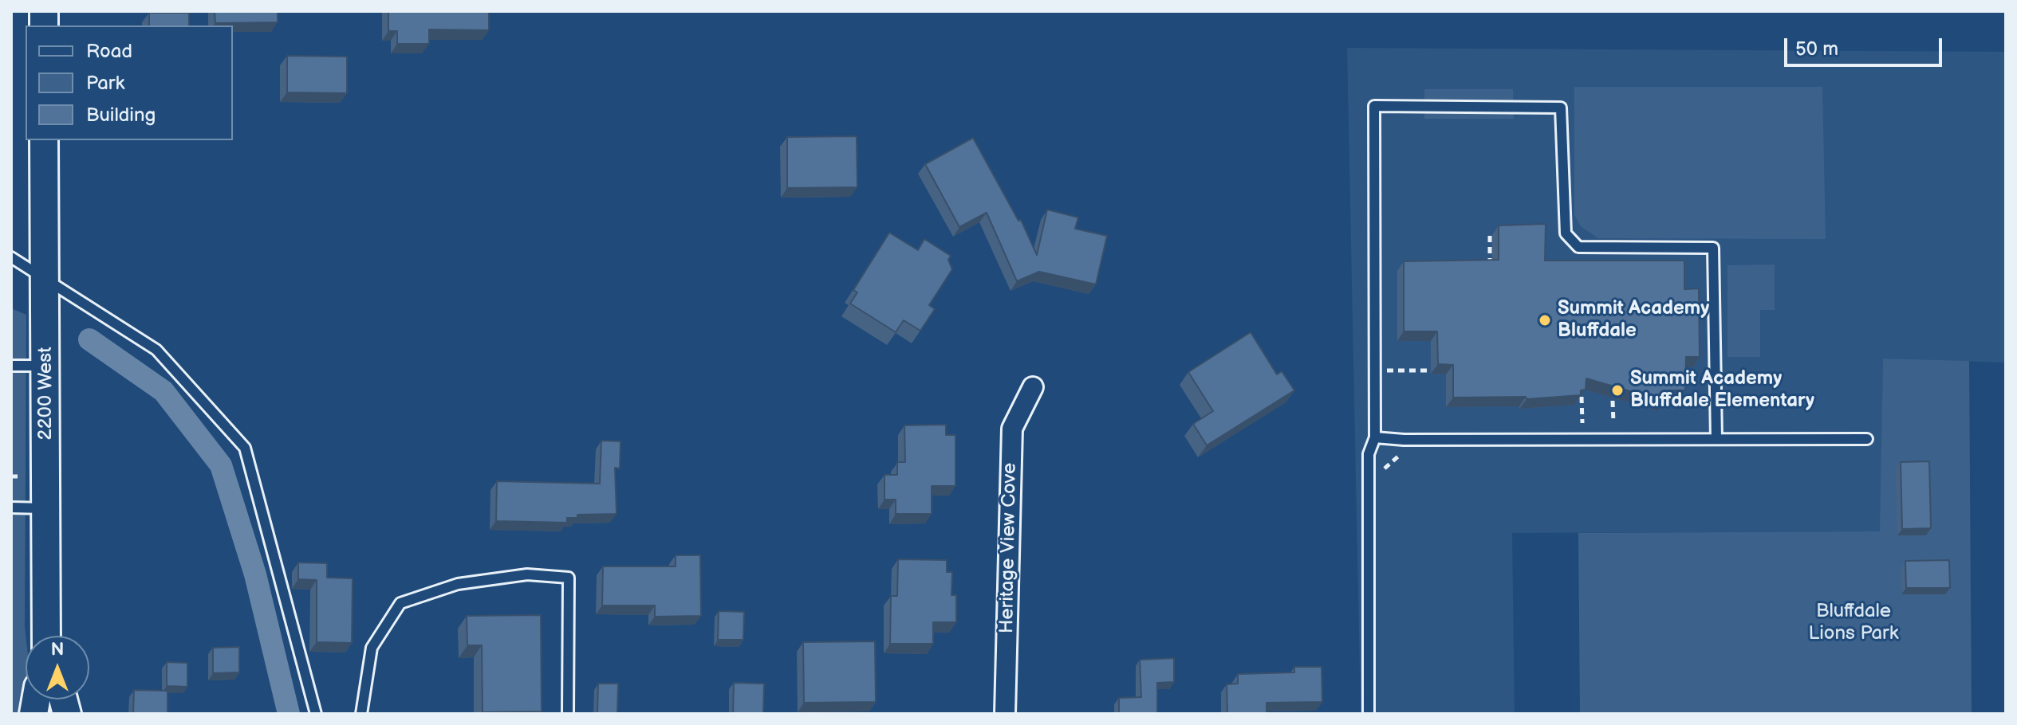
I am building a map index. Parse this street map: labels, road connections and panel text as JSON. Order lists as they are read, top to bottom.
{
  "streets": {
    "street": ["2200 West", "Heritage View Cove"]
  },
  "parks": ["Bluffdale Lions Park"],
  "places": ["Summit Academy Bluffdale", "Summit Academy Bluffdale Elementary"],
  "legend": ["Road", "Park", "Building"],
  "scale_bar": "50 m",
  "north": "top"
}
